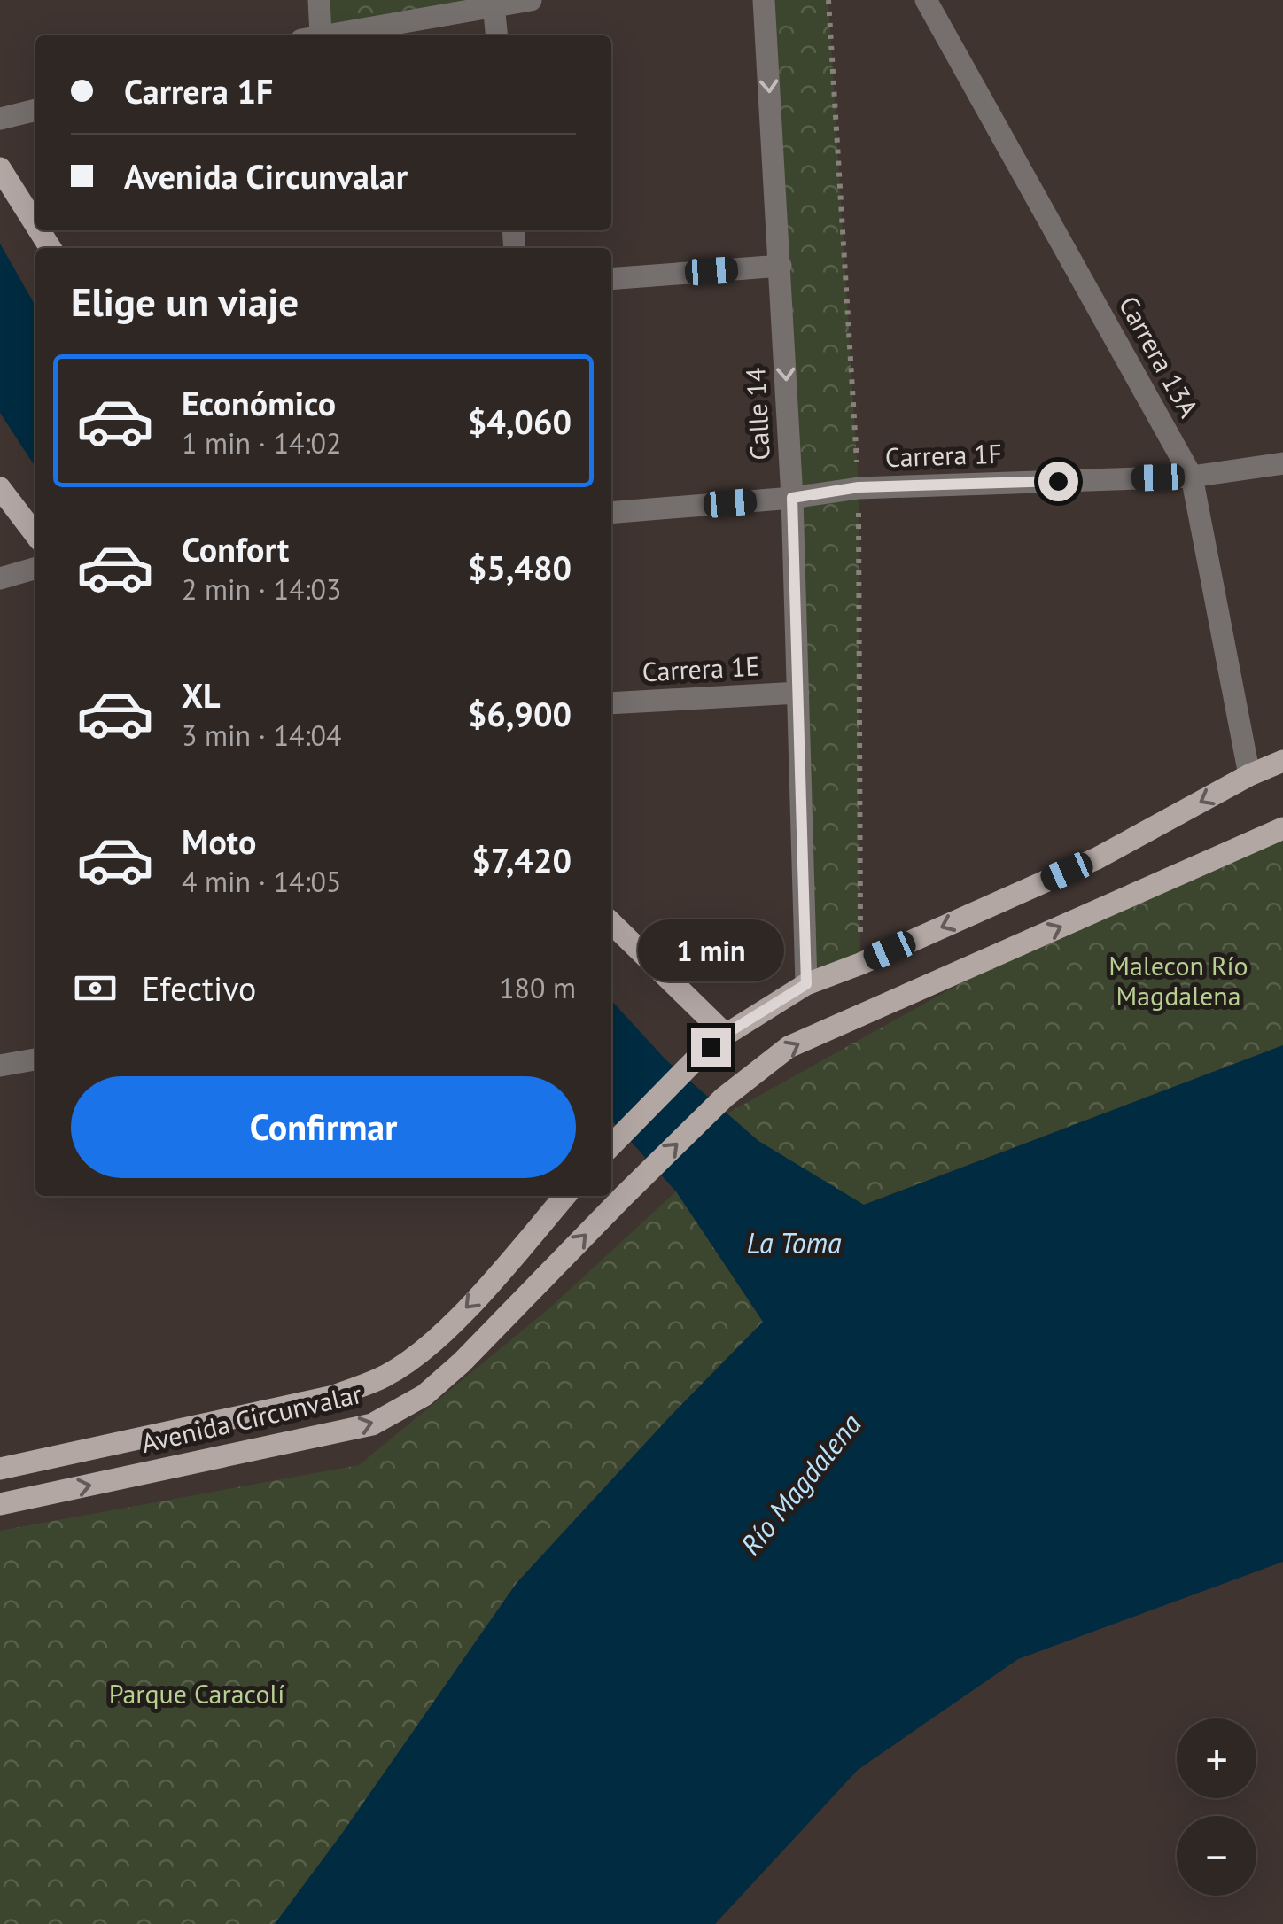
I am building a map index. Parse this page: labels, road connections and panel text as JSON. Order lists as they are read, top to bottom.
{
  "streets": {
    "main road": ["Avenida Circunvalar"],
    "street": [
      "Carrera 13A",
      "Calle 14",
      "Carrera 1F",
      "Carrera 1E"
    ]
  },
  "crossings": [
    ["Carrera 13A", "Carrera 1F"],
    ["Calle 14", "Carrera 1F"],
    ["Calle 14", "Carrera 1E"]
  ],
  "one_way": ["Calle 14"],
  "water": ["La Toma", "Río Magdalena"],
  "parks": ["Malecon Río Magdalena", "Parque Caracolí"],
  "page": {
    "banner": ["Carrera 1F", "Avenida Circunvalar"],
    "heading": "Elige un viaje",
    "list": [
      {
        "name": "Económico",
        "note": "1 min · 14:02",
        "value": "$4,060"
      },
      {
        "name": "Confort",
        "note": "2 min · 14:03",
        "value": "$5,480"
      },
      {
        "name": "XL",
        "note": "3 min · 14:04",
        "value": "$6,900"
      },
      {
        "name": "Moto",
        "note": "4 min · 14:05",
        "value": "$7,420"
      }
    ],
    "bubble": "1 min",
    "pay": ["Efectivo", "180 m"],
    "buttons": "Confirmar",
    "map_buttons": ["+", "−"]
  }
}
